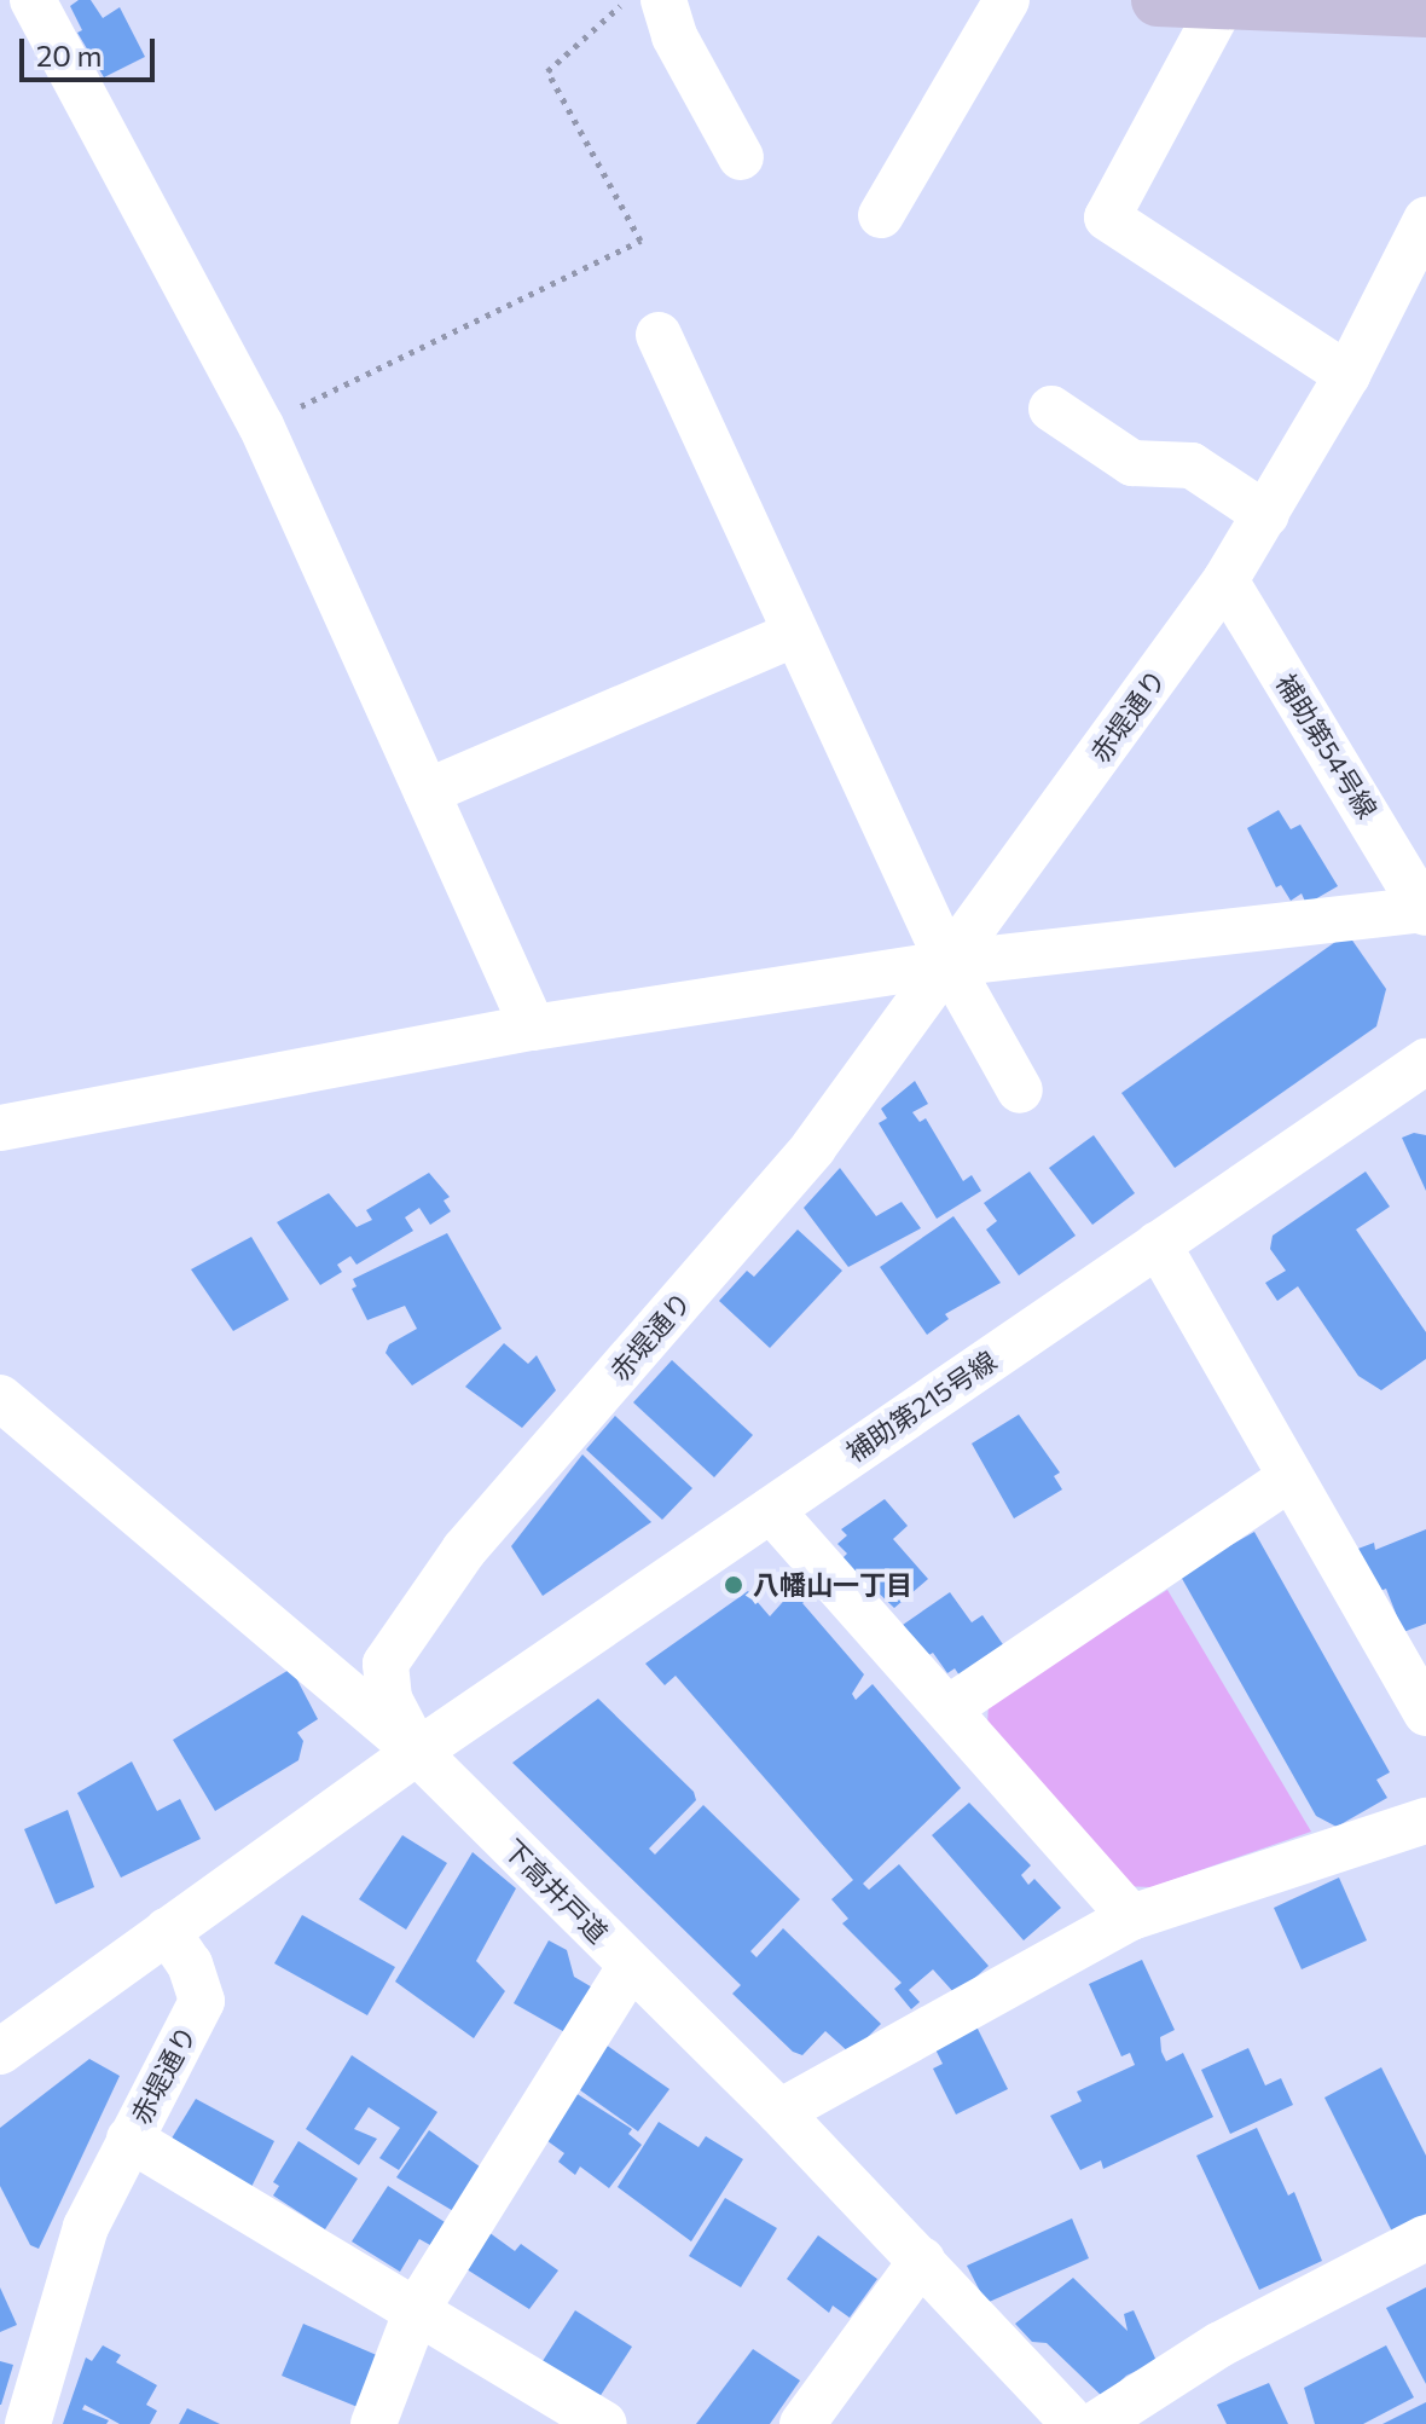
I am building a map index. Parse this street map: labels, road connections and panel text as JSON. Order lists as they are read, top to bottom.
{
  "streets": {
    "street": [
      "赤堤通り",
      "補助第54号線",
      "補助第215号線",
      "下高井戸道"
    ]
  },
  "crossings": [
    ["赤堤通り", "補助第54号線"],
    ["赤堤通り", "補助第215号線"],
    ["赤堤通り", "下高井戸道"],
    ["補助第215号線", "下高井戸道"]
  ],
  "places": ["八幡山一丁目"],
  "scale_bar": "20 m"
}
